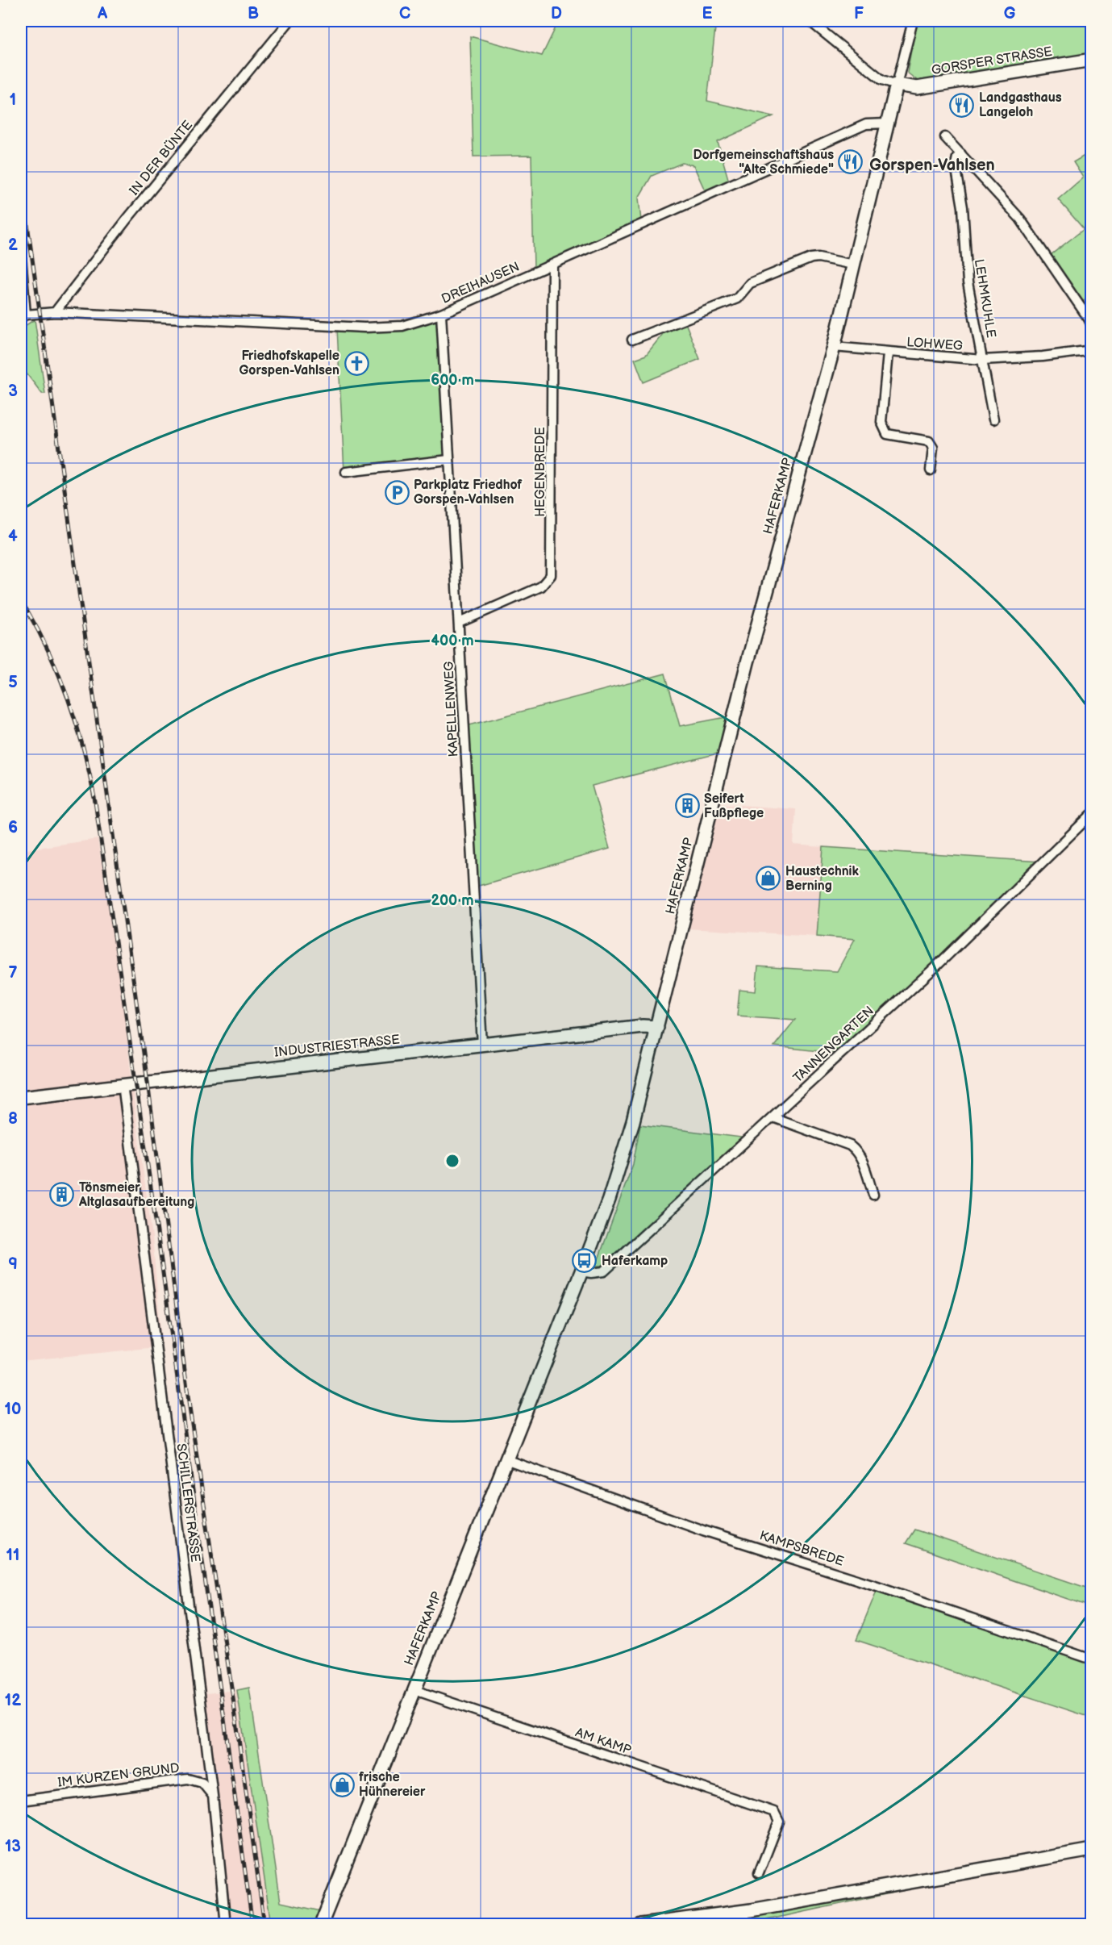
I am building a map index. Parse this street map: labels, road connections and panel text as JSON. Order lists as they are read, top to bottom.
{
  "streets": {
    "street": [
      "GORSPER STRASSE",
      "IN DER BÜNTE",
      "DREIHAUSEN",
      "LEHMKUHLE",
      "LOHWEG",
      "HEGENBREDE",
      "HAFERKAMP",
      "KAPELLENWEG",
      "TANNENGARTEN",
      "INDUSTRIESTRASSE",
      "SCHILLERSTRASSE",
      "KAMPSBREDE",
      "AM KAMP",
      "IM KURZEN GRUND"
    ]
  },
  "crossings": [
    ["GORSPER STRASSE", "HAFERKAMP"],
    ["IN DER BÜNTE", "DREIHAUSEN"],
    ["DREIHAUSEN", "HEGENBREDE"],
    ["DREIHAUSEN", "HAFERKAMP"],
    ["DREIHAUSEN", "KAPELLENWEG"],
    ["LEHMKUHLE", "LOHWEG"],
    ["LOHWEG", "HAFERKAMP"],
    ["HEGENBREDE", "KAPELLENWEG"],
    ["HAFERKAMP", "TANNENGARTEN"],
    ["HAFERKAMP", "INDUSTRIESTRASSE"],
    ["HAFERKAMP", "KAMPSBREDE"],
    ["HAFERKAMP", "AM KAMP"],
    ["KAPELLENWEG", "INDUSTRIESTRASSE"],
    ["INDUSTRIESTRASSE", "SCHILLERSTRASSE"],
    ["SCHILLERSTRASSE", "IM KURZEN GRUND"]
  ],
  "districts": ["Gorspen-Vahlsen"],
  "places": {
    "restaurant": ["Landgasthaus Langeloh", "Dorfgemeinschaftshaus \"Alte Schmiede\""],
    "church": ["Friedhofskapelle Gorspen-Vahlsen"],
    "parking": ["Parkplatz Friedhof Gorspen-Vahlsen"],
    "building": ["Seifert Fußpflege", "Tönsmeier Altglasaufbereitung"],
    "shop": ["Haustechnik Berning", "frische Hühnereier"],
    "bus stop": ["Haferkamp"]
  },
  "grid": {
    "columns": [
      "A",
      "B",
      "C",
      "D",
      "E",
      "F",
      "G"
    ],
    "rows": [
      "1",
      "2",
      "3",
      "4",
      "5",
      "6",
      "7",
      "8",
      "9",
      "10",
      "11",
      "12",
      "13"
    ]
  },
  "rings": ["600 m", "400 m", "200 m"]
}
